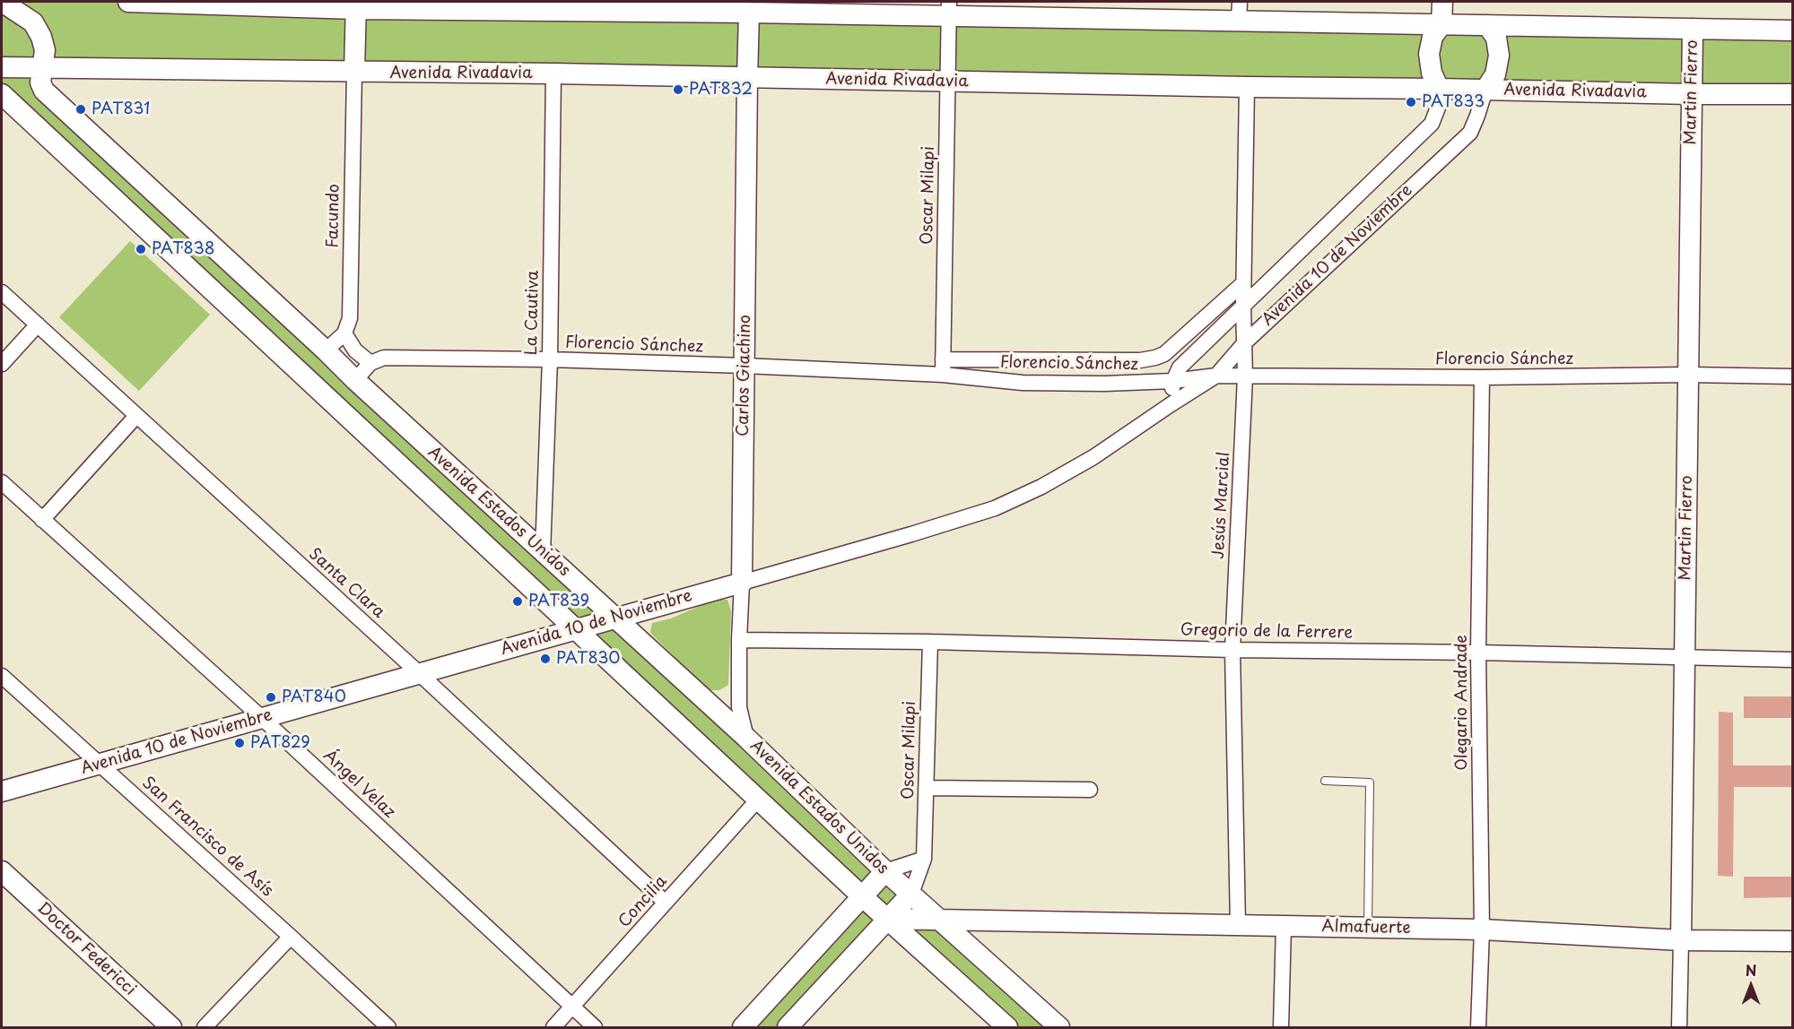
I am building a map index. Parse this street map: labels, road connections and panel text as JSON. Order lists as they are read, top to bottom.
{
  "streets": {
    "main road": [
      "Avenida Rivadavia",
      "Martin Fierro",
      "Avenida 10 de Noviembre",
      "Carlos Giachino",
      "Avenida Estados Unidos",
      "Almafuerte",
      "Doctor Federicci"
    ],
    "street": [
      "Oscar Milapi",
      "Facundo",
      "La Cautiva",
      "Florencio Sánchez",
      "Jesús Marcial",
      "Santa Clara",
      "Gregorio de la Ferrere",
      "Olegario Andrade",
      "Ángel Velaz",
      "San Francisco de Asís",
      "Concilia"
    ]
  },
  "crossings": [
    ["Avenida Rivadavia", "Martin Fierro"],
    ["Avenida Rivadavia", "Oscar Milapi"],
    ["Avenida Rivadavia", "Facundo"],
    ["Avenida Rivadavia", "Avenida 10 de Noviembre"],
    ["Avenida Rivadavia", "La Cautiva"],
    ["Avenida Rivadavia", "Carlos Giachino"],
    ["Avenida Rivadavia", "Jesús Marcial"],
    ["Avenida Rivadavia", "Avenida Estados Unidos"],
    ["Martin Fierro", "Florencio Sánchez"],
    ["Martin Fierro", "Gregorio de la Ferrere"],
    ["Martin Fierro", "Almafuerte"],
    ["Oscar Milapi", "Florencio Sánchez"],
    ["Oscar Milapi", "Avenida Estados Unidos"],
    ["Oscar Milapi", "Gregorio de la Ferrere"],
    ["Avenida 10 de Noviembre", "Florencio Sánchez"],
    ["Avenida 10 de Noviembre", "Carlos Giachino"],
    ["Avenida 10 de Noviembre", "Jesús Marcial"],
    ["Avenida 10 de Noviembre", "Avenida Estados Unidos"],
    ["Avenida 10 de Noviembre", "Santa Clara"],
    ["Avenida 10 de Noviembre", "Ángel Velaz"],
    ["Avenida 10 de Noviembre", "San Francisco de Asís"],
    ["La Cautiva", "Florencio Sánchez"],
    ["La Cautiva", "Avenida Estados Unidos"],
    ["Florencio Sánchez", "Carlos Giachino"],
    ["Florencio Sánchez", "Jesús Marcial"],
    ["Florencio Sánchez", "Olegario Andrade"],
    ["Carlos Giachino", "Avenida Estados Unidos"],
    ["Carlos Giachino", "Gregorio de la Ferrere"],
    ["Jesús Marcial", "Gregorio de la Ferrere"],
    ["Jesús Marcial", "Almafuerte"],
    ["Avenida Estados Unidos", "Concilia"],
    ["Avenida Estados Unidos", "Almafuerte"],
    ["Santa Clara", "Concilia"],
    ["Gregorio de la Ferrere", "Olegario Andrade"],
    ["Olegario Andrade", "Almafuerte"],
    ["Ángel Velaz", "Concilia"]
  ],
  "places": [
    "PAT832",
    "PAT833",
    "PAT831",
    "PAT838",
    "PAT839",
    "PAT830",
    "PAT840",
    "PAT829"
  ],
  "north": "top"
}
